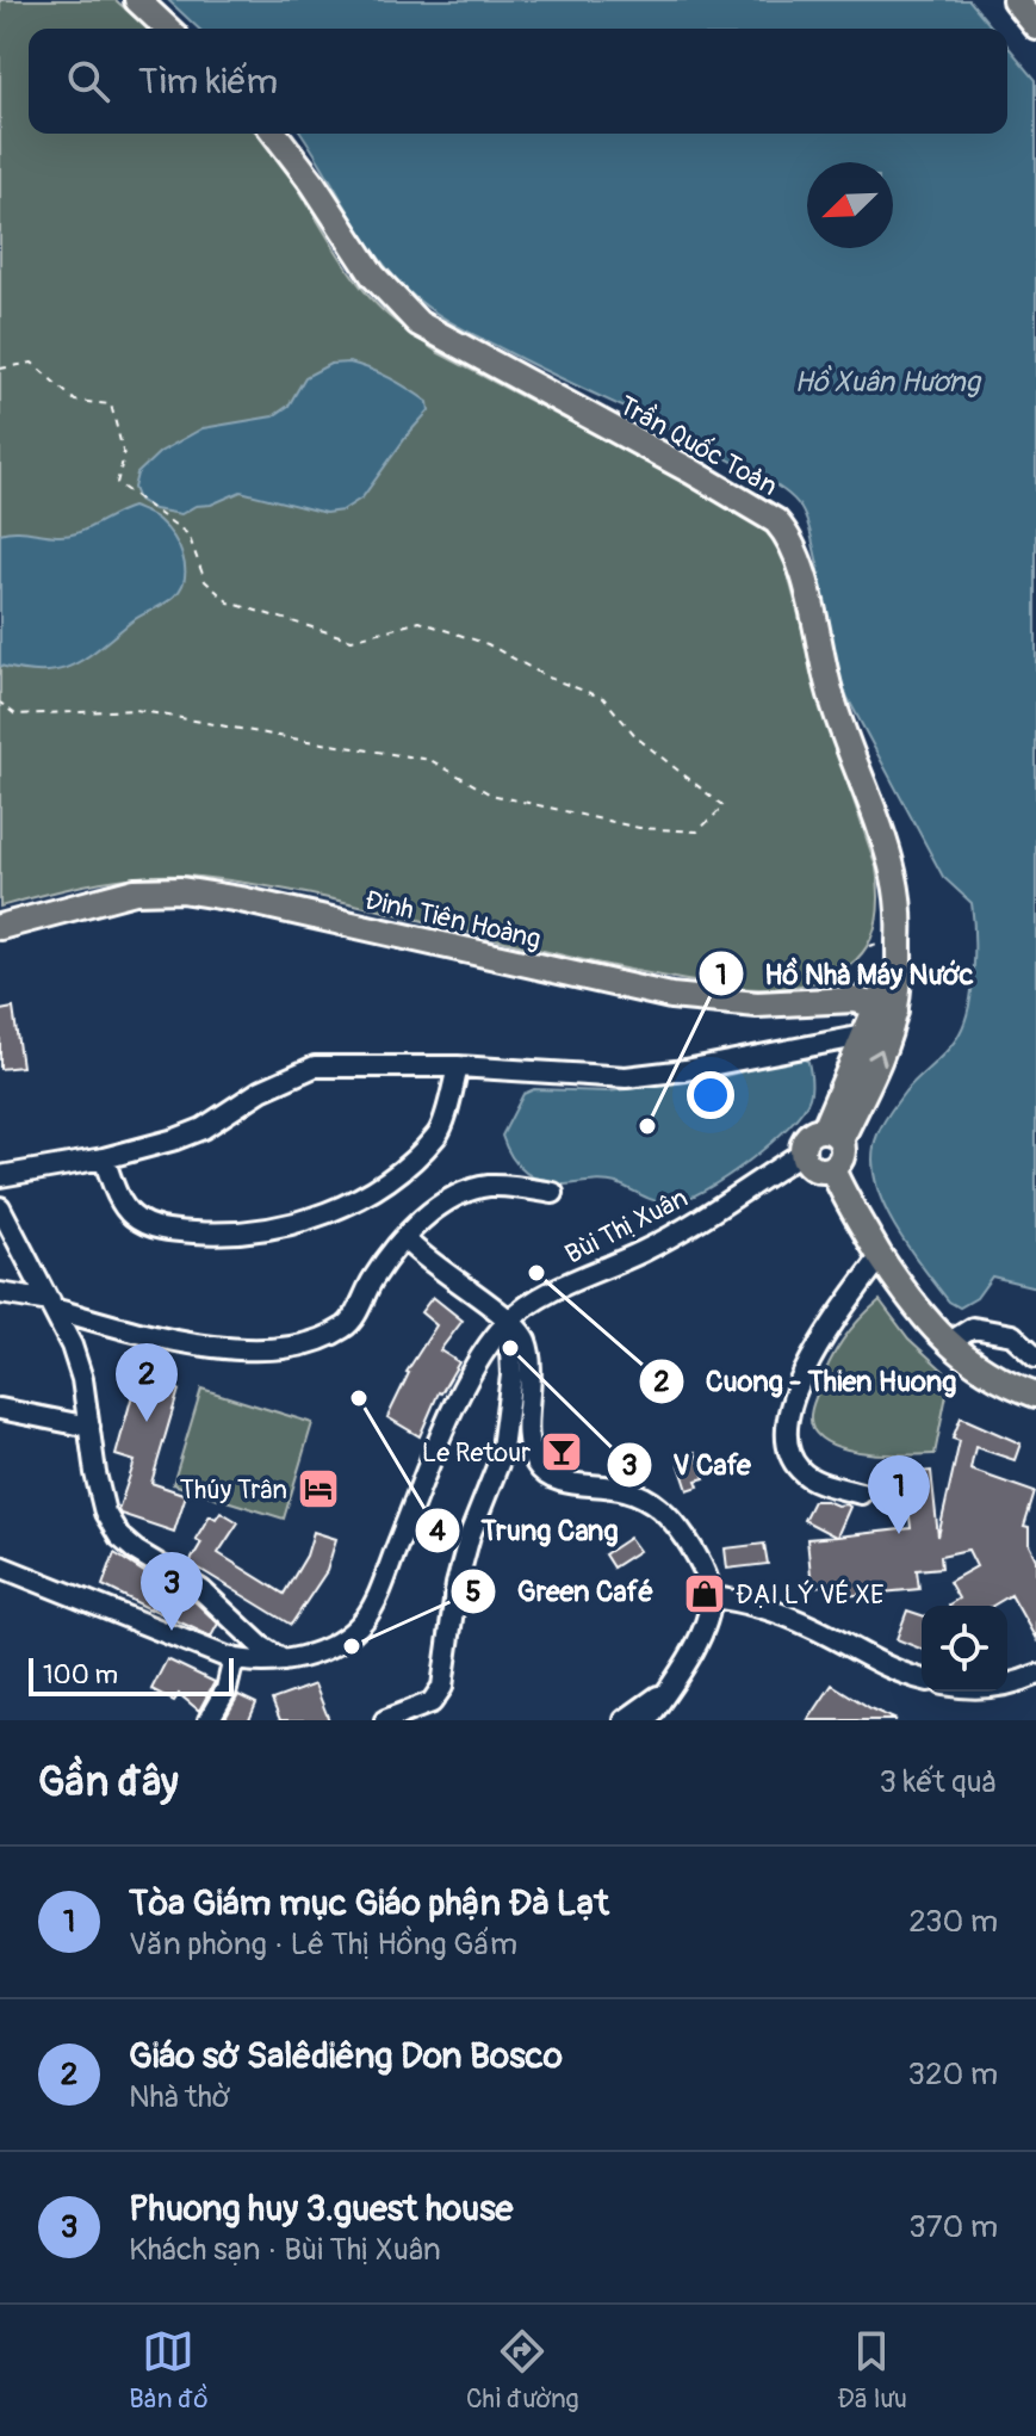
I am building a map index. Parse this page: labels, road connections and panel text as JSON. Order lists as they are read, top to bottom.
{
  "streets": {
    "main road": ["Trần Quốc Toản", "Đinh Tiên Hoàng"],
    "street": ["Bùi Thị Xuân"]
  },
  "crossings": [
    ["Trần Quốc Toản", "Đinh Tiên Hoàng"],
    ["Trần Quốc Toản", "Bùi Thị Xuân"]
  ],
  "water": ["Hồ Xuân Hương"],
  "places": {
    "other": [
      "Hồ Nhà Máy Nước",
      "Cuong - Thien Huong",
      "V Cafe",
      "Trung Cang",
      "Green Café"
    ],
    "bar": ["Le Retour"],
    "hotel": ["Thúy Trân"],
    "shop": ["ĐẠI LÝ VÉ XE"]
  },
  "scale_bar": "100 m",
  "north": "bottom left",
  "page": {
    "search": "Tìm kiếm",
    "pins": ["2", "1", "3"],
    "scale": "100 m",
    "heading": ["Gần đây", "3 kết quả"],
    "list": [
      {
        "mark": "1",
        "name": "Tòa Giám mục Giáo phận Đà Lạt",
        "note": "Văn phòng · Lê Thị Hồng Gấm",
        "value": "230 m"
      },
      {
        "mark": "2",
        "name": "Giáo sở Salêdiêng Don Bosco",
        "note": "Nhà thờ",
        "value": "320 m"
      },
      {
        "mark": "3",
        "name": "Phuong huy 3.guest house",
        "note": "Khách sạn · Bùi Thị Xuân",
        "value": "370 m"
      }
    ],
    "nav": ["Bản đồ", "Chỉ đường", "Đã lưu"]
  }
}
